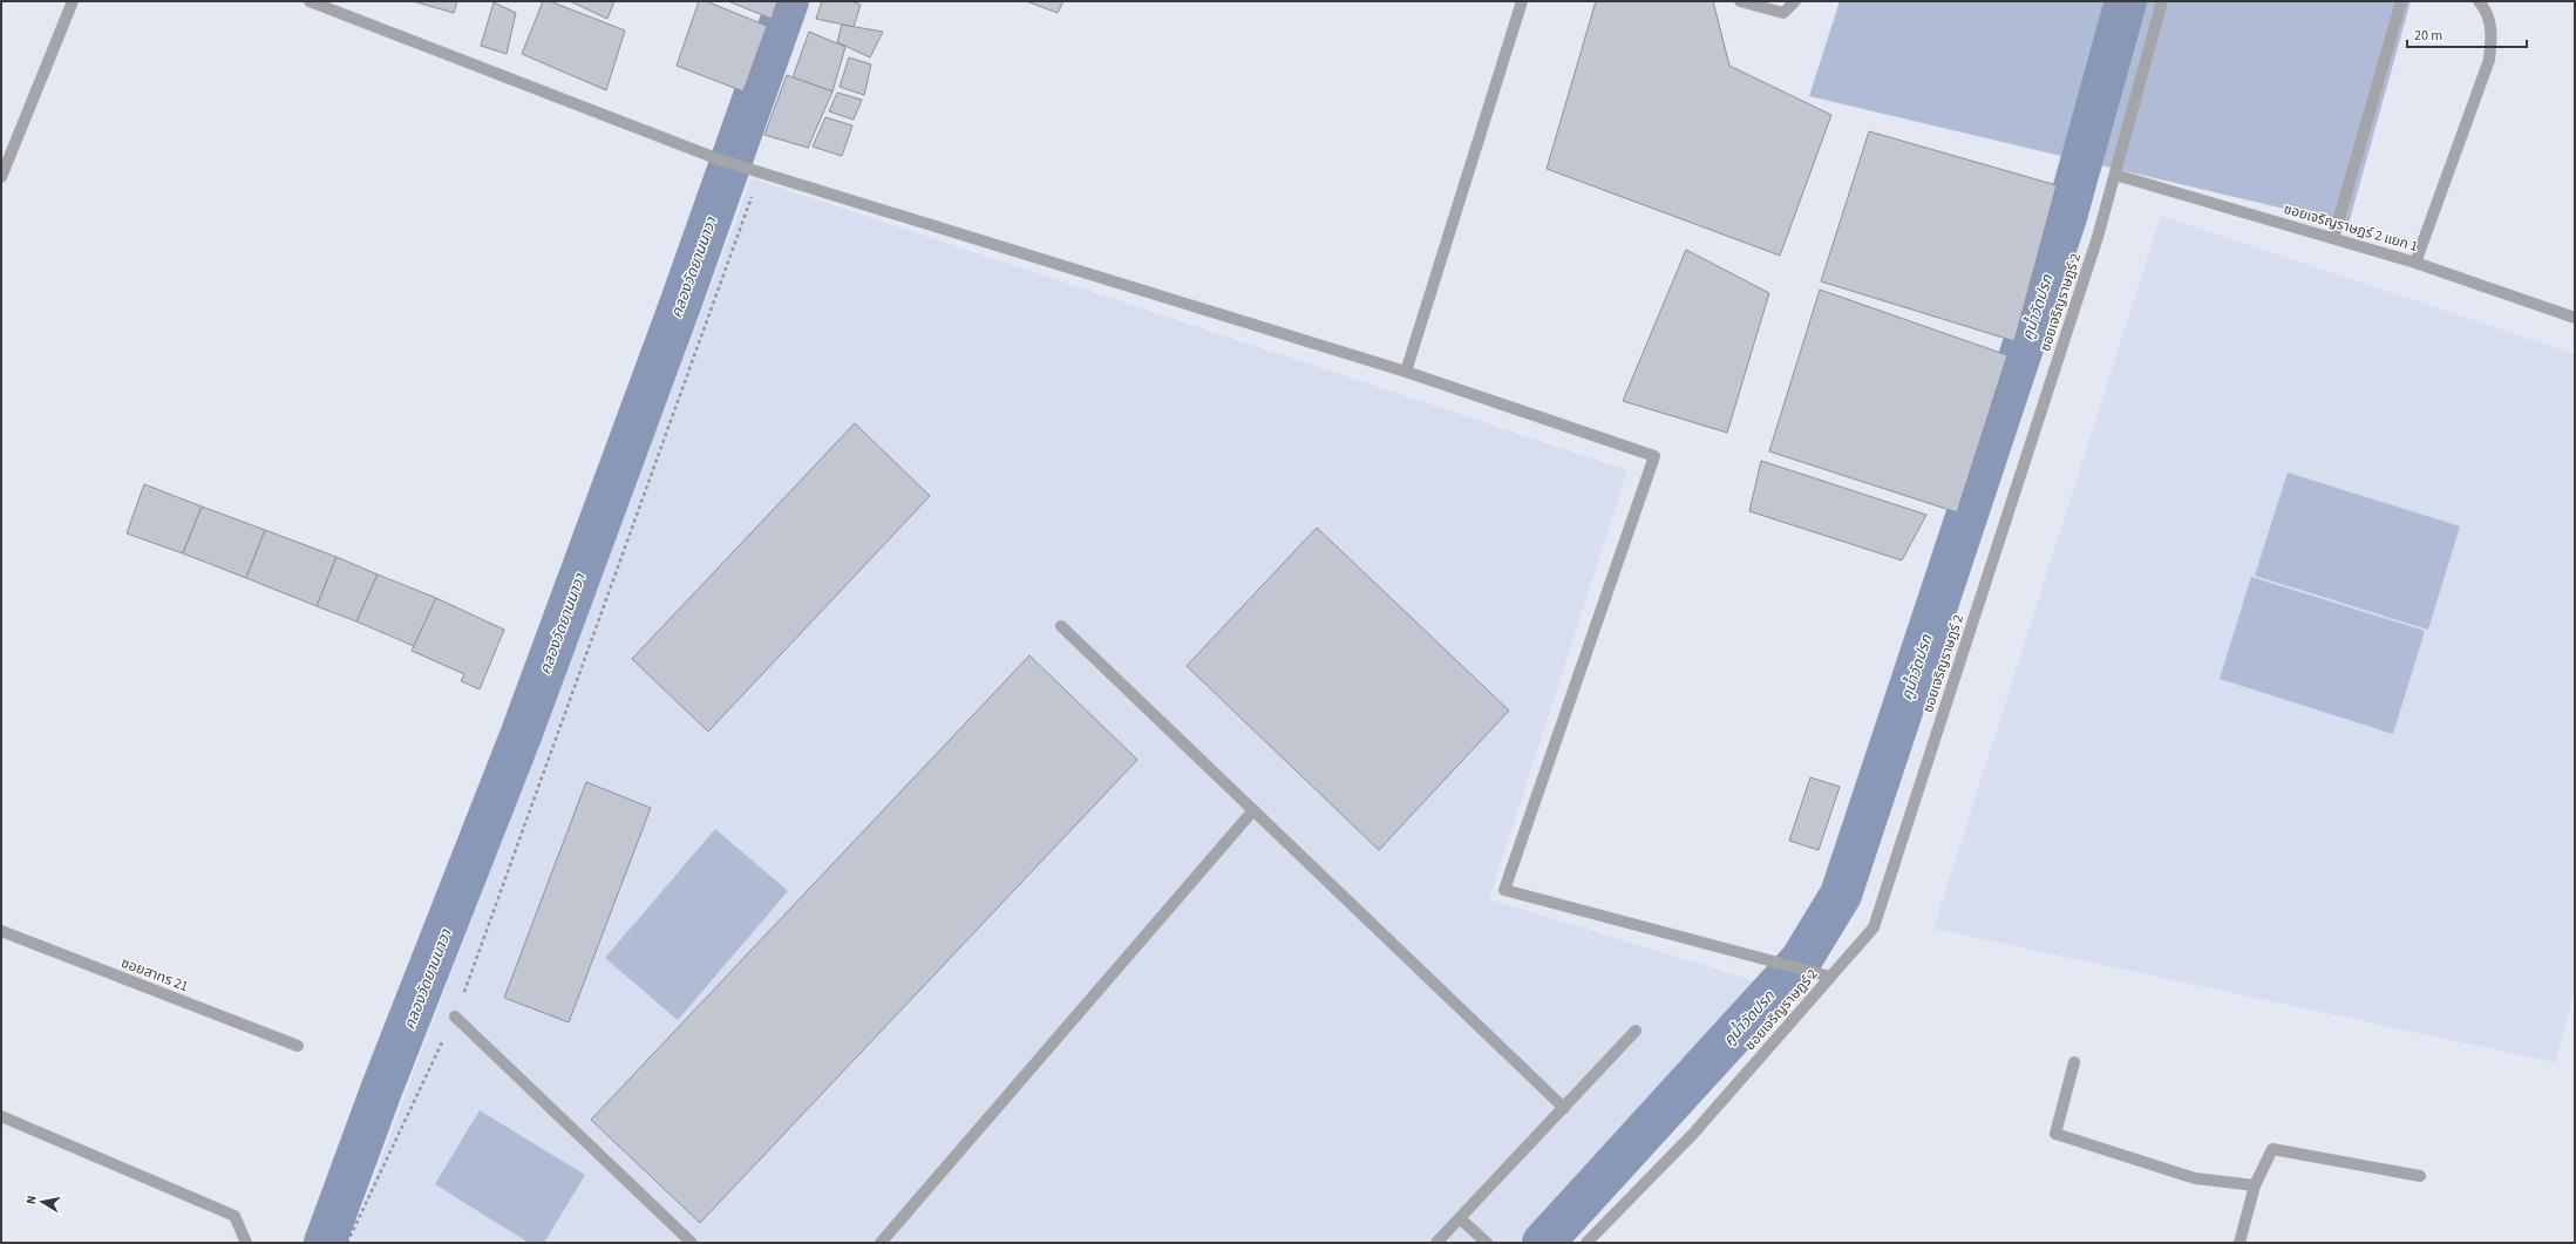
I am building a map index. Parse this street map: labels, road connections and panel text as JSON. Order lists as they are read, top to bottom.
{
  "streets": {
    "street": ["ซอยเจริญราษฎร์ 2 แยก 1", "ซอยเจริญราษฎร์ 2", "ซอยสาทร 21"]
  },
  "crossings": [
    ["ซอยเจริญราษฎร์ 2 แยก 1", "ซอยเจริญราษฎร์ 2"]
  ],
  "water": ["คลองวัดยานนาวา", "คูน้ำวัดปรก"],
  "scale_bar": "20 m",
  "north": "left"
}
